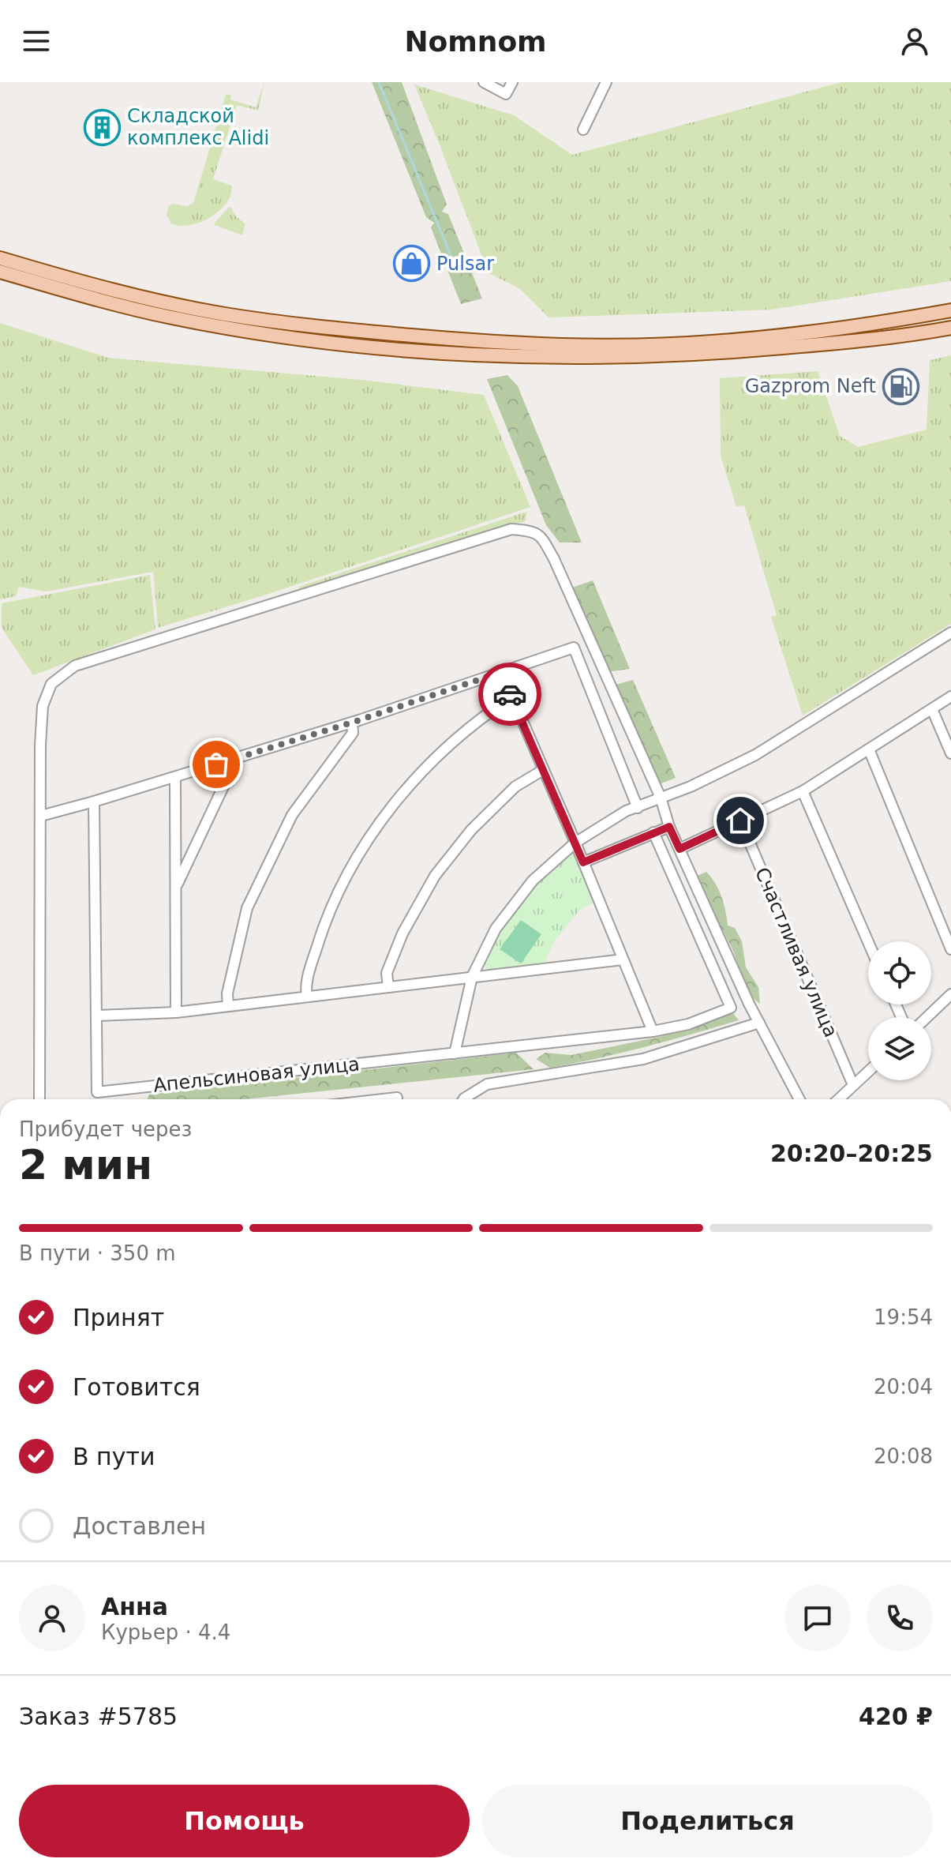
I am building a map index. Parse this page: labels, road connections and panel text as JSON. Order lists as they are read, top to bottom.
{
  "streets": {
    "street": ["Счастливая улица", "Апельсиновая улица"]
  },
  "places": {
    "building": ["Складской комплекс Alidi"],
    "shop": ["Pulsar"],
    "fuel station": ["Gazprom Neft"]
  },
  "page": {
    "header": "Nomnom",
    "heading": ["2 мин", "Прибудет через", "20:20–20:25"],
    "panel": [
      "Анна",
      "Курьер · 4.4",
      "Заказ #5785",
      "420 ₽"
    ],
    "bar": "В пути · 350 m",
    "list": [
      ["Принят", "19:54"],
      ["Готовится", "20:04"],
      ["В пути", "20:08"],
      "Доставлен"
    ],
    "buttons": ["Помощь", "Поделиться"]
  }
}
